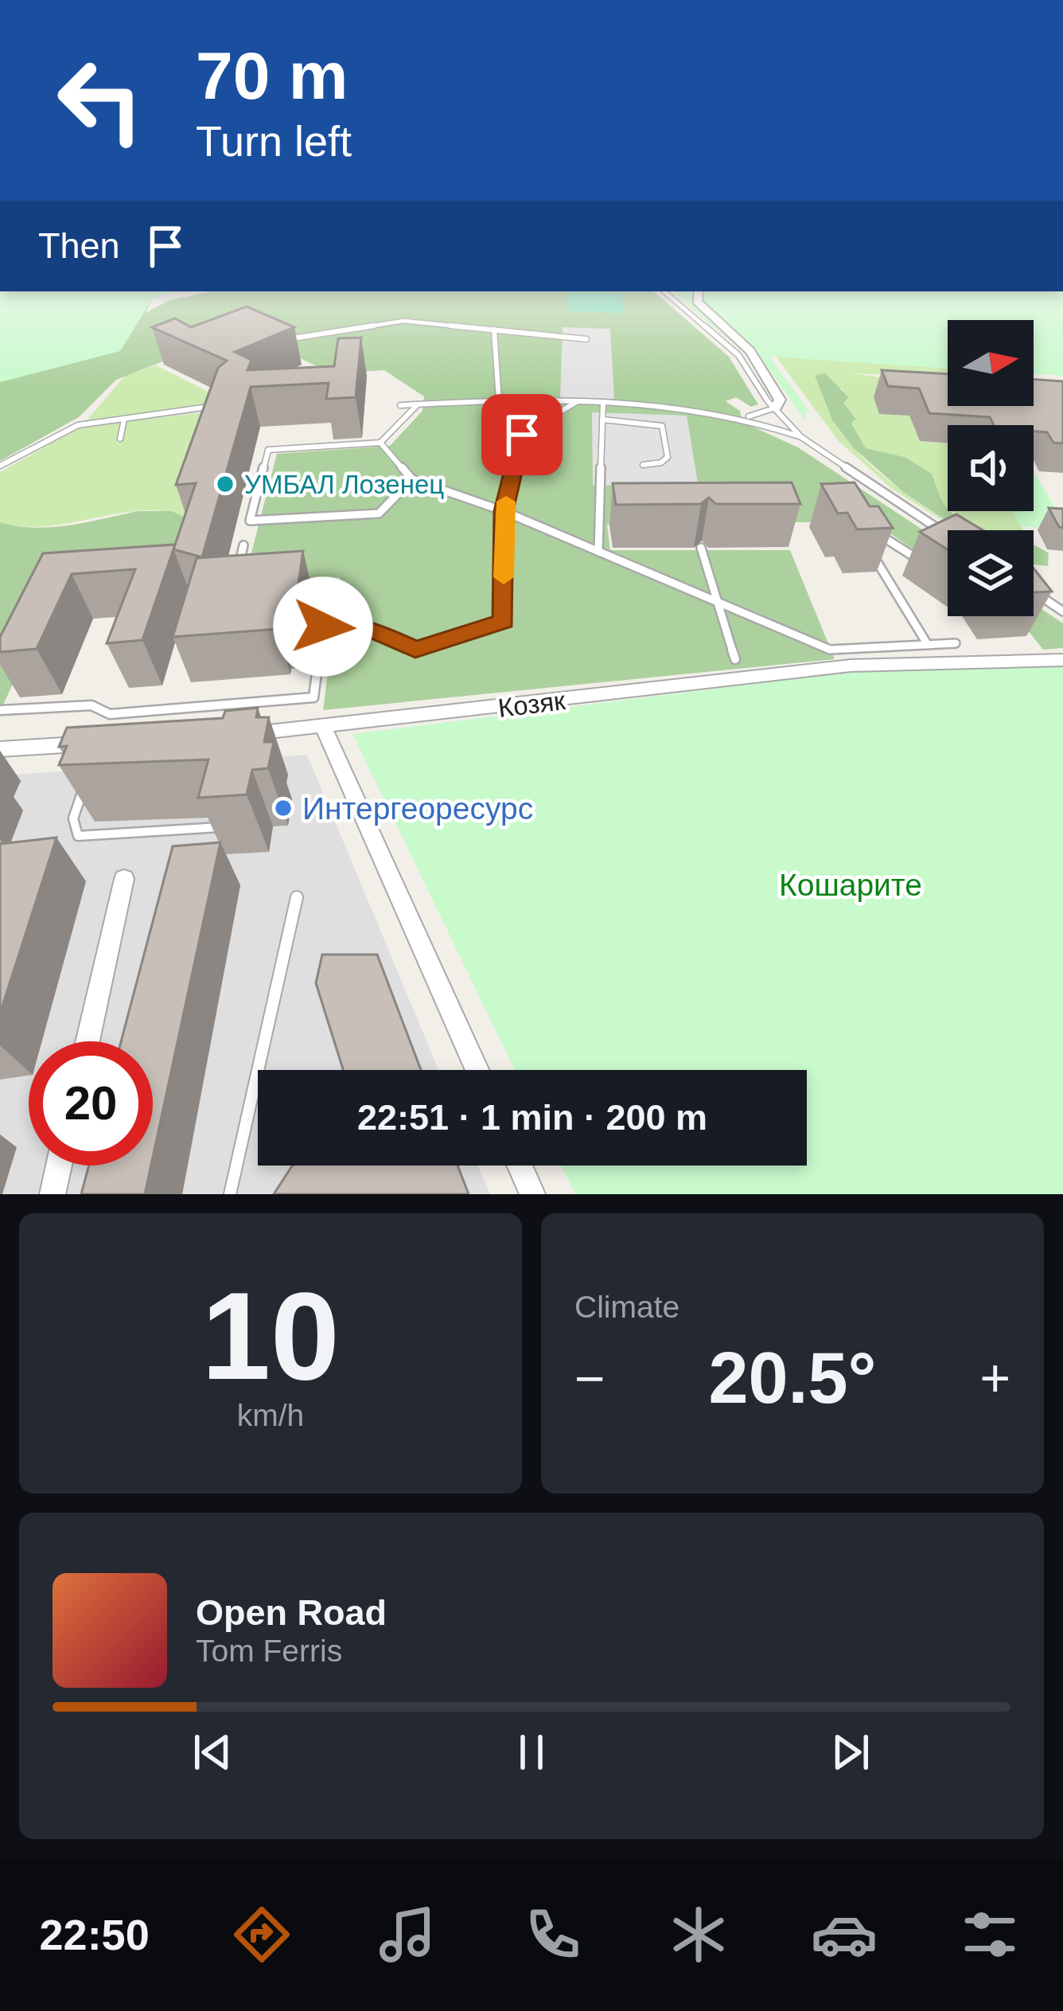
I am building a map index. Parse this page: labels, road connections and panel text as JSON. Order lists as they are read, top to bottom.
{
  "streets": {
    "street": ["Козяк"]
  },
  "parks": ["Кошарите"],
  "places": ["УМБАЛ Лозенец", "Интергеоресурс"],
  "north": "right",
  "page": {
    "turn": ["70 m", "Turn left"],
    "then": "Then",
    "limit": "20",
    "trip": "22:51 · 1 min · 200 m",
    "tile": [
      ["10", "km/h"],
      "Climate"
    ],
    "heat": ["−", "20.5°", "+"],
    "song": ["Open Road", "Tom Ferris"],
    "tabs": "22:50"
  }
}
